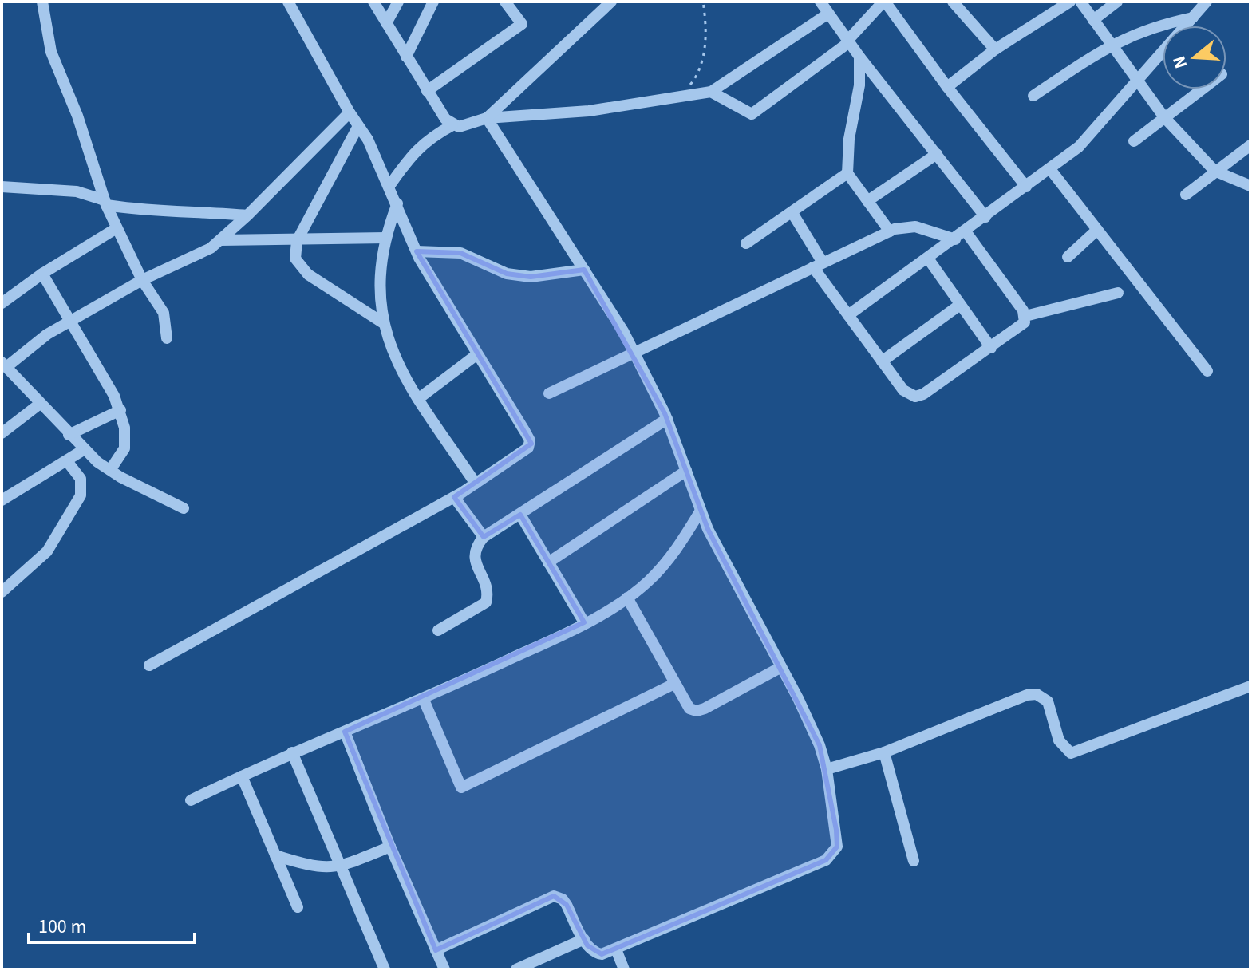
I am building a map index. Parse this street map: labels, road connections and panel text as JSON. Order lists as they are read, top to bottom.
{
  "scale_bar": "100 m",
  "north": "left"
}
